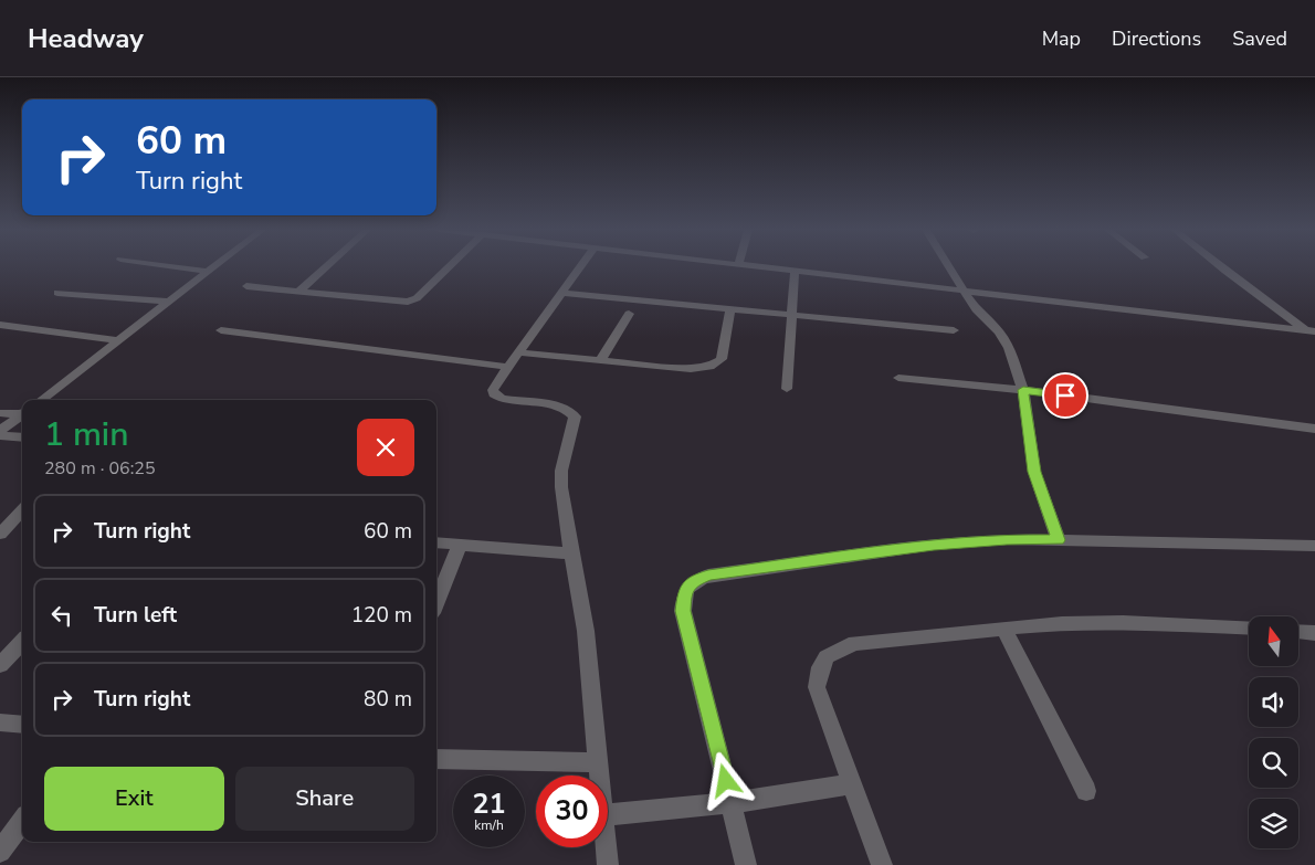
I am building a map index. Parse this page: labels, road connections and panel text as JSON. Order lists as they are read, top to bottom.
{
  "north": "top",
  "page": {
    "header": "Headway",
    "nav": ["Map", "Directions", "Saved"],
    "turn": ["60 m", "Turn right"],
    "heading": ["1 min", "280 m · 06:25"],
    "list": [
      {
        "name": "Turn right",
        "value": "60 m"
      },
      {
        "name": "Turn left",
        "value": "120 m"
      },
      {
        "name": "Turn right",
        "value": "80 m"
      }
    ],
    "buttons": ["Exit", "Share"],
    "speed": "21 km/h",
    "limit": "30"
  }
}
